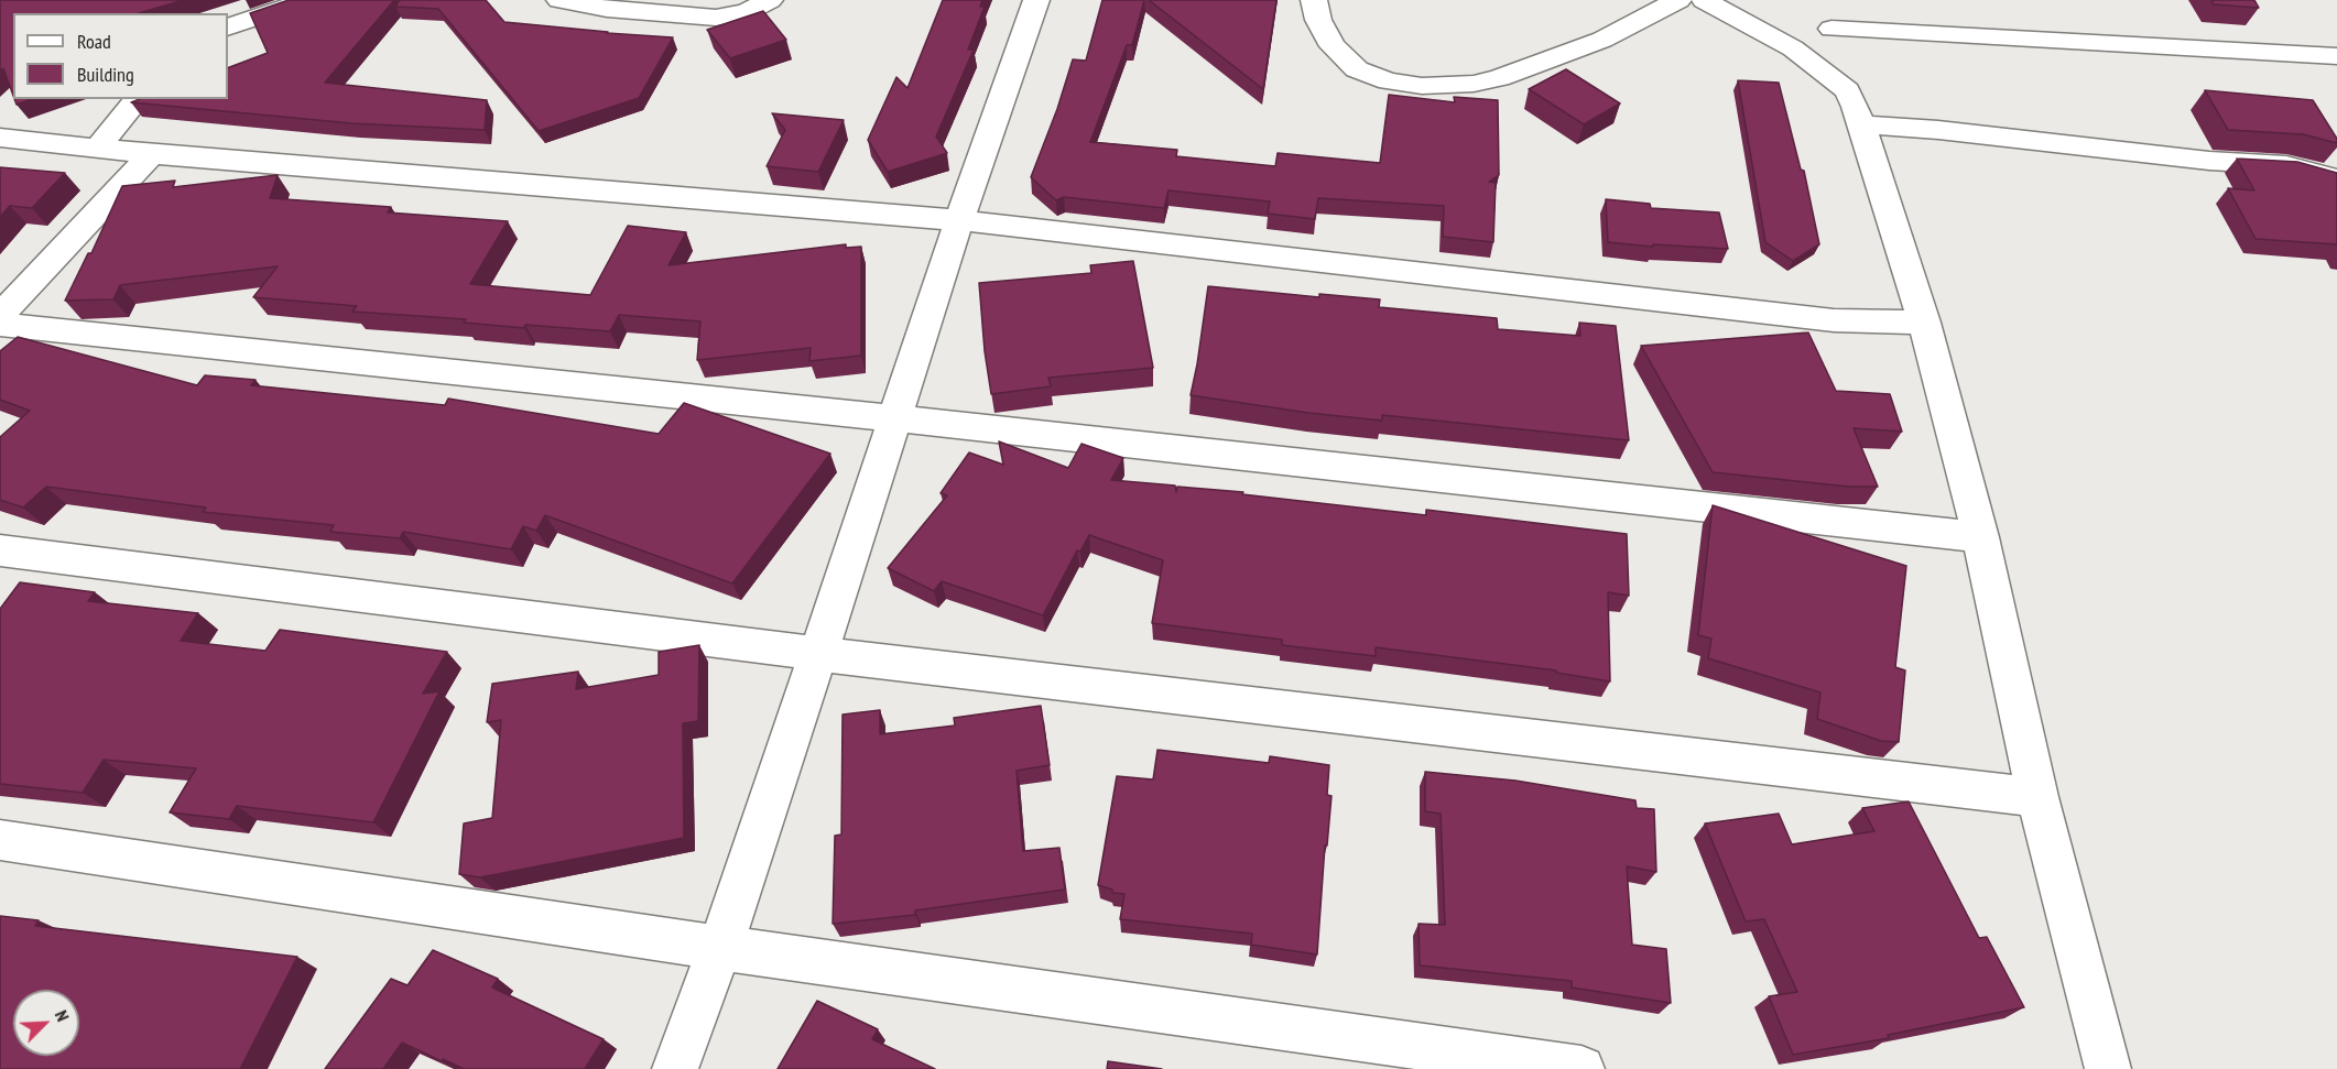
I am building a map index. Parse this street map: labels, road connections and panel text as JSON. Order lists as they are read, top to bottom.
{
  "legend": ["Road", "Building"],
  "north": "top right"
}
